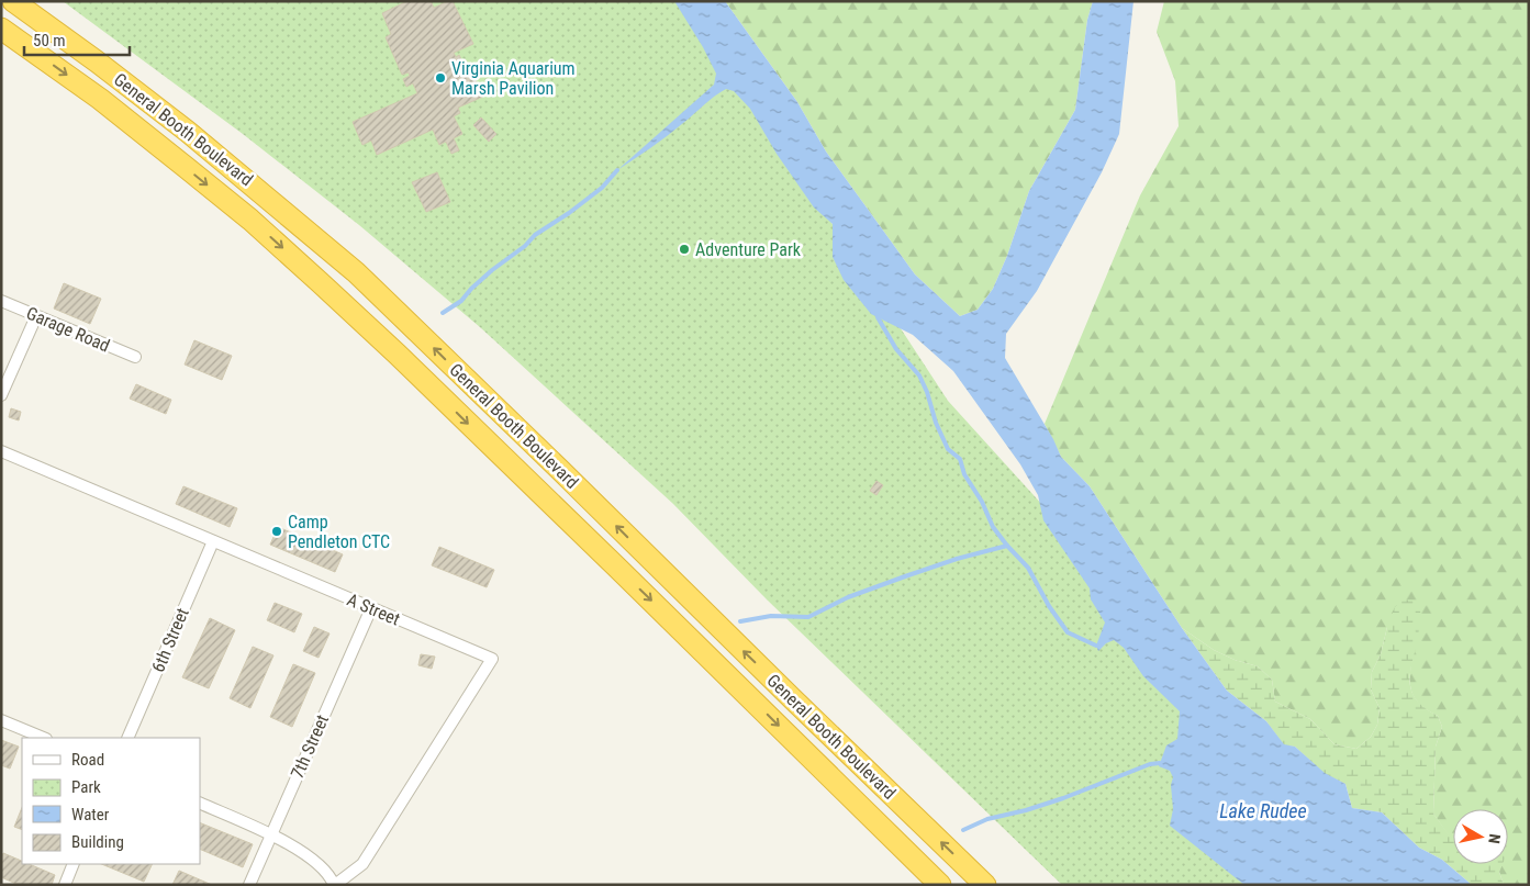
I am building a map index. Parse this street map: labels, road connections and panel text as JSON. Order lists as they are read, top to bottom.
{
  "streets": {
    "highway": ["General Booth Boulevard"],
    "street": [
      "Garage Road",
      "A Street",
      "6th Street",
      "7th Street"
    ]
  },
  "crossings": [
    ["A Street", "6th Street"],
    ["A Street", "7th Street"]
  ],
  "water": ["Lake Rudee"],
  "places": ["Virginia Aquarium Marsh Pavilion", "Adventure Park", "Camp Pendleton CTC"],
  "legend": [
    "Road",
    "Park",
    "Water",
    "Building"
  ],
  "scale_bar": "50 m",
  "north": "right"
}
